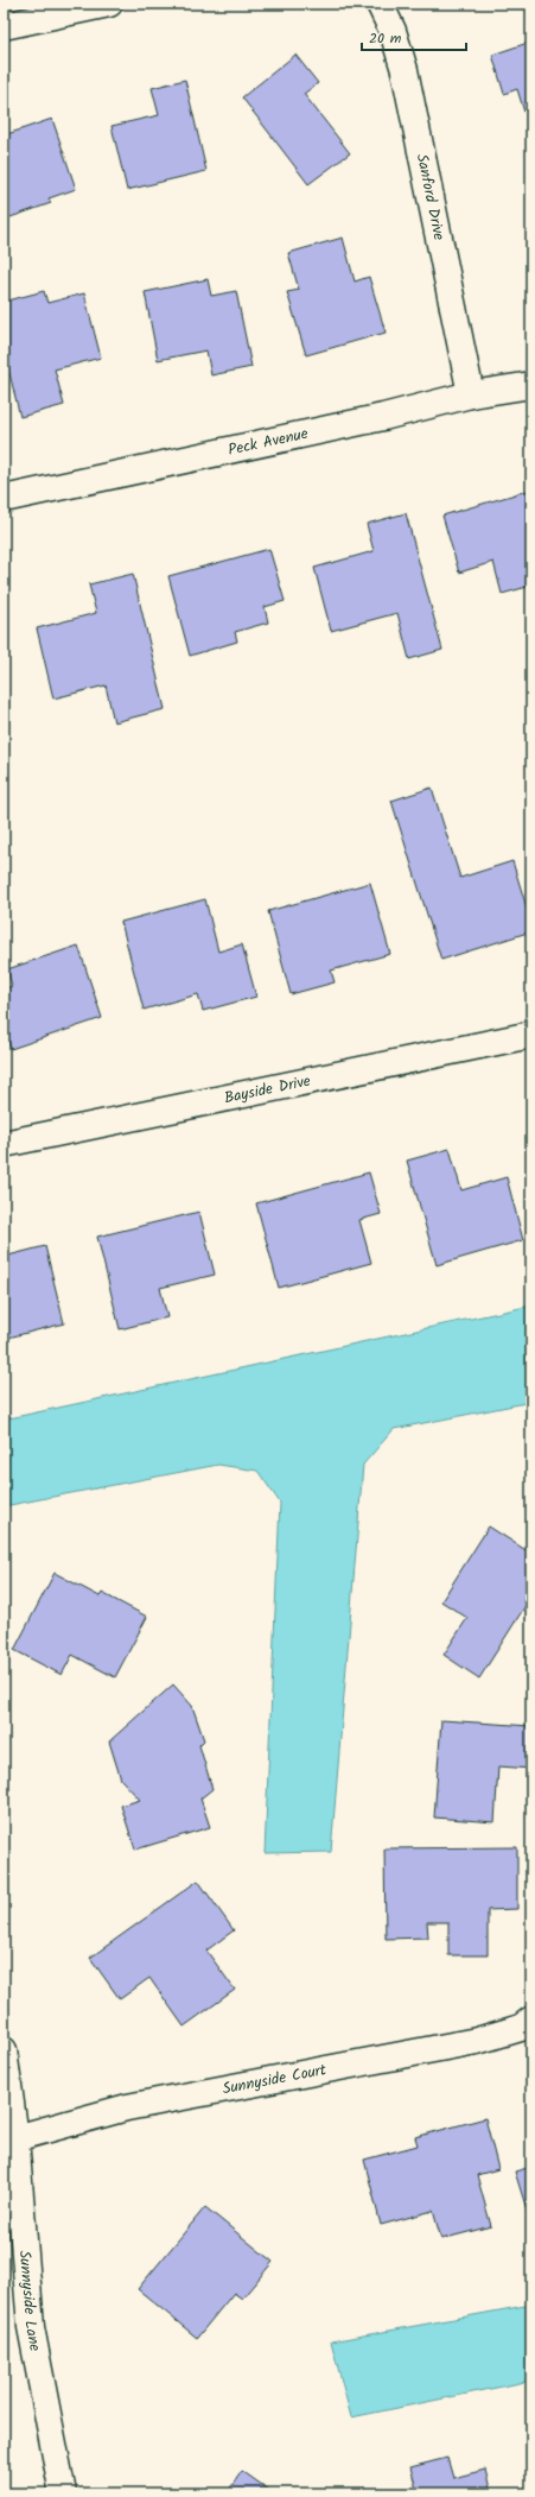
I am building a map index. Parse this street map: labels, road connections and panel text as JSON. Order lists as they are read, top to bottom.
{
  "streets": {
    "street": [
      "Sanford Drive",
      "Peck Avenue",
      "Bayside Drive",
      "Sunnyside Court",
      "Sunnyside Lane"
    ]
  },
  "crossings": [
    ["Sanford Drive", "Peck Avenue"],
    ["Sunnyside Court", "Sunnyside Lane"]
  ],
  "scale_bar": "20 m"
}
